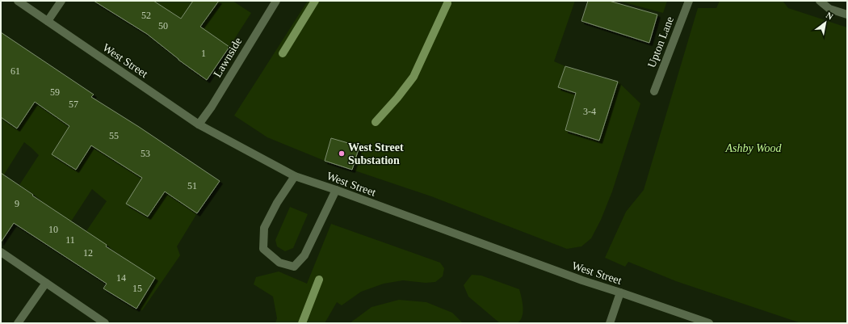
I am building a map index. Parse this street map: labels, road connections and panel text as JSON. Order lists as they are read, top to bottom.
{
  "streets": {
    "street": ["Upton Lane", "Lawnside", "West Street"]
  },
  "crossings": [
    ["Lawnside", "West Street"]
  ],
  "parks": ["Ashby Wood"],
  "places": ["West Street Substation"],
  "house_numbers": [
    "52",
    "50",
    "1",
    "61",
    "59",
    "57",
    "3-4",
    "55",
    "53",
    "51",
    "9",
    "10",
    "11",
    "12",
    "14",
    "15"
  ],
  "north": "top right"
}
